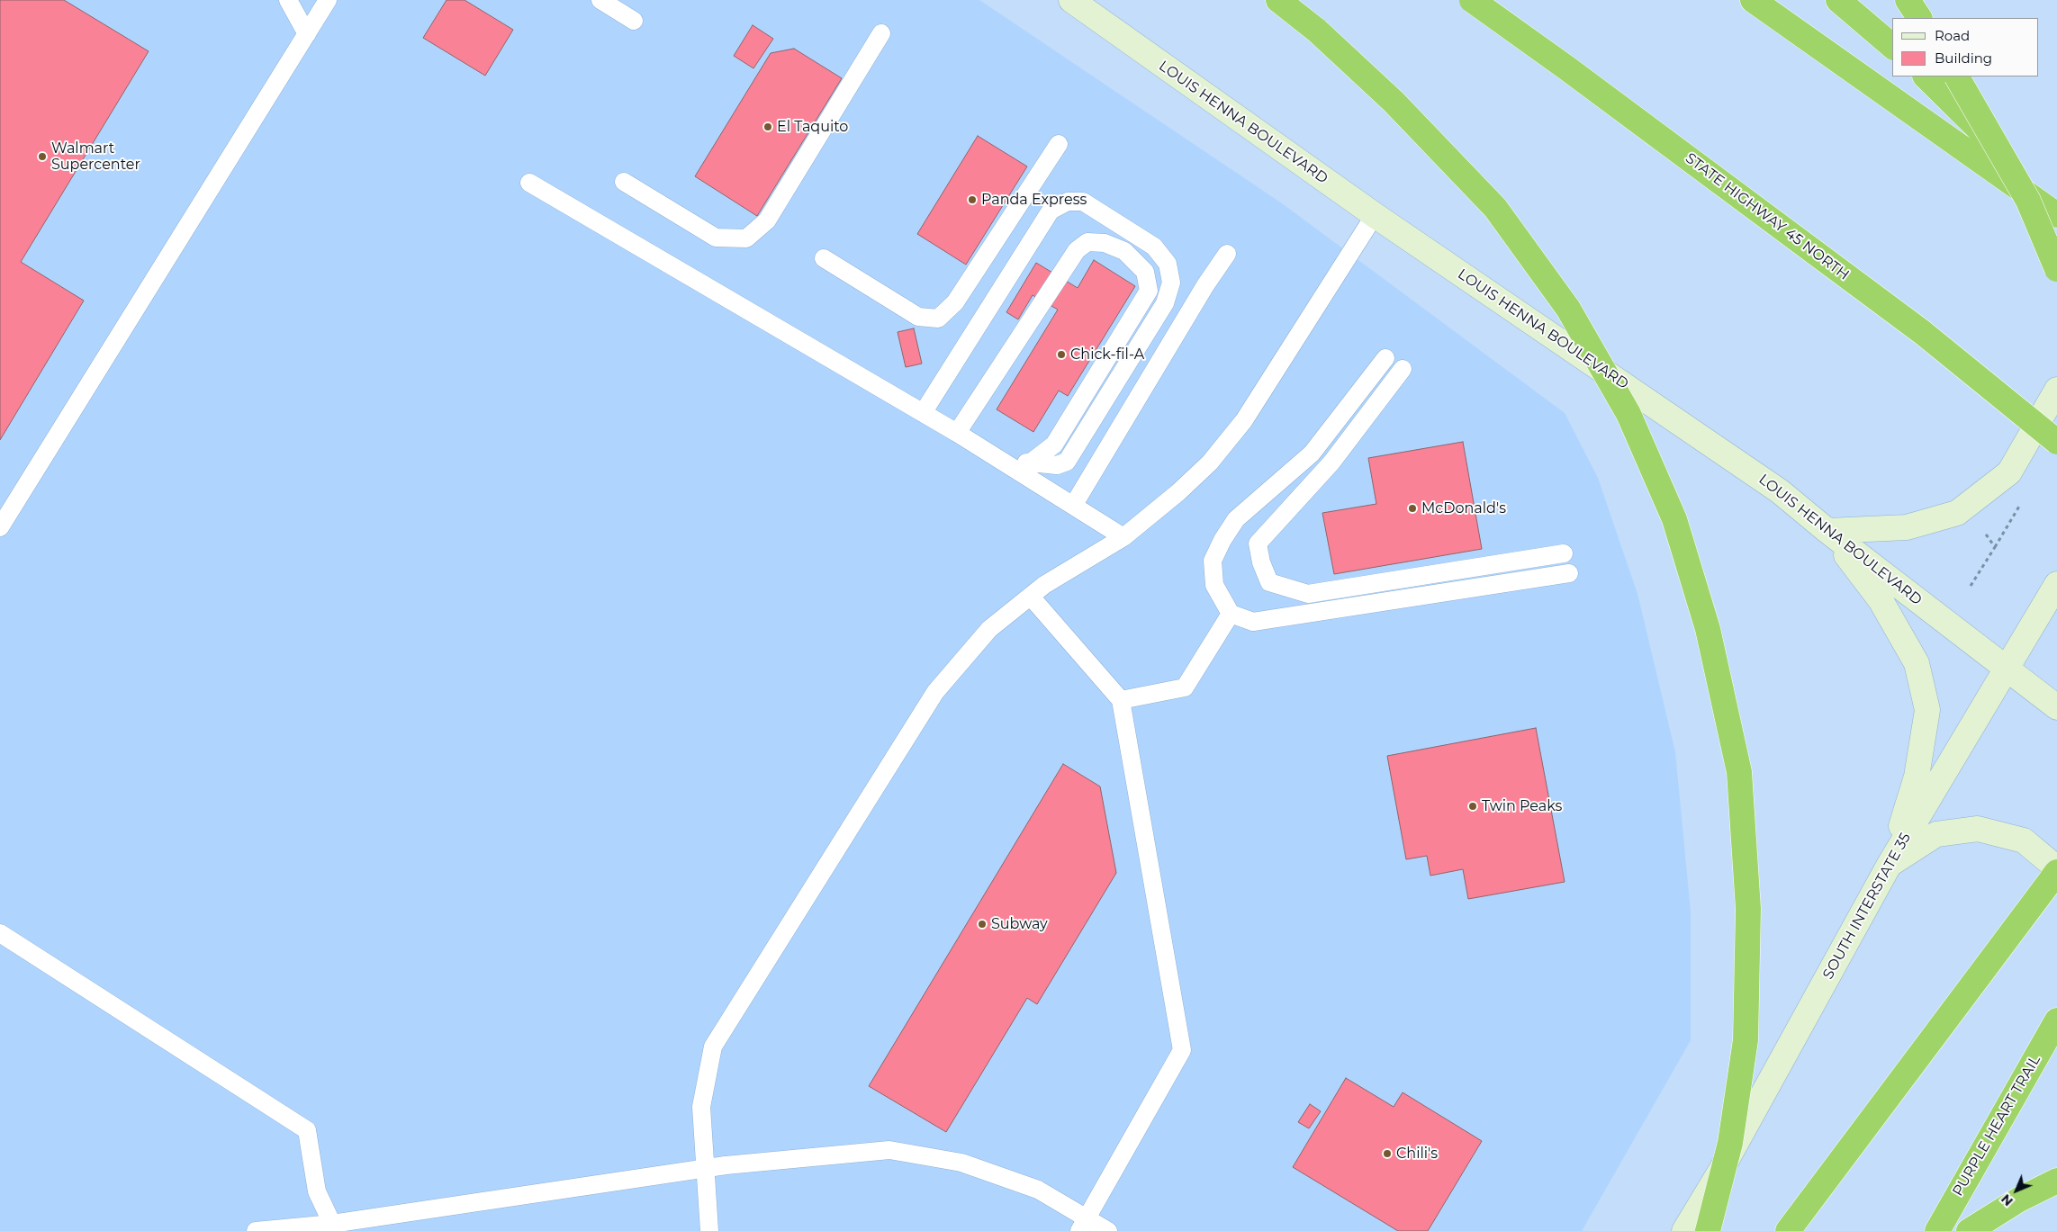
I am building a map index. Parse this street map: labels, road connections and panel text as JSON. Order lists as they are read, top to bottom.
{
  "streets": {
    "highway": ["STATE HIGHWAY 45 NORTH", "PURPLE HEART TRAIL"],
    "main road": ["LOUIS HENNA BOULEVARD", "SOUTH INTERSTATE 35"]
  },
  "crossings": [
    ["LOUIS HENNA BOULEVARD", "SOUTH INTERSTATE 35"]
  ],
  "places": [
    "El Taquito",
    "Walmart Supercenter",
    "Panda Express",
    "Chick-fil-A",
    "McDonald's",
    "Twin Peaks",
    "Subway",
    "Chili's"
  ],
  "legend": ["Road", "Building"],
  "north": "bottom left"
}
